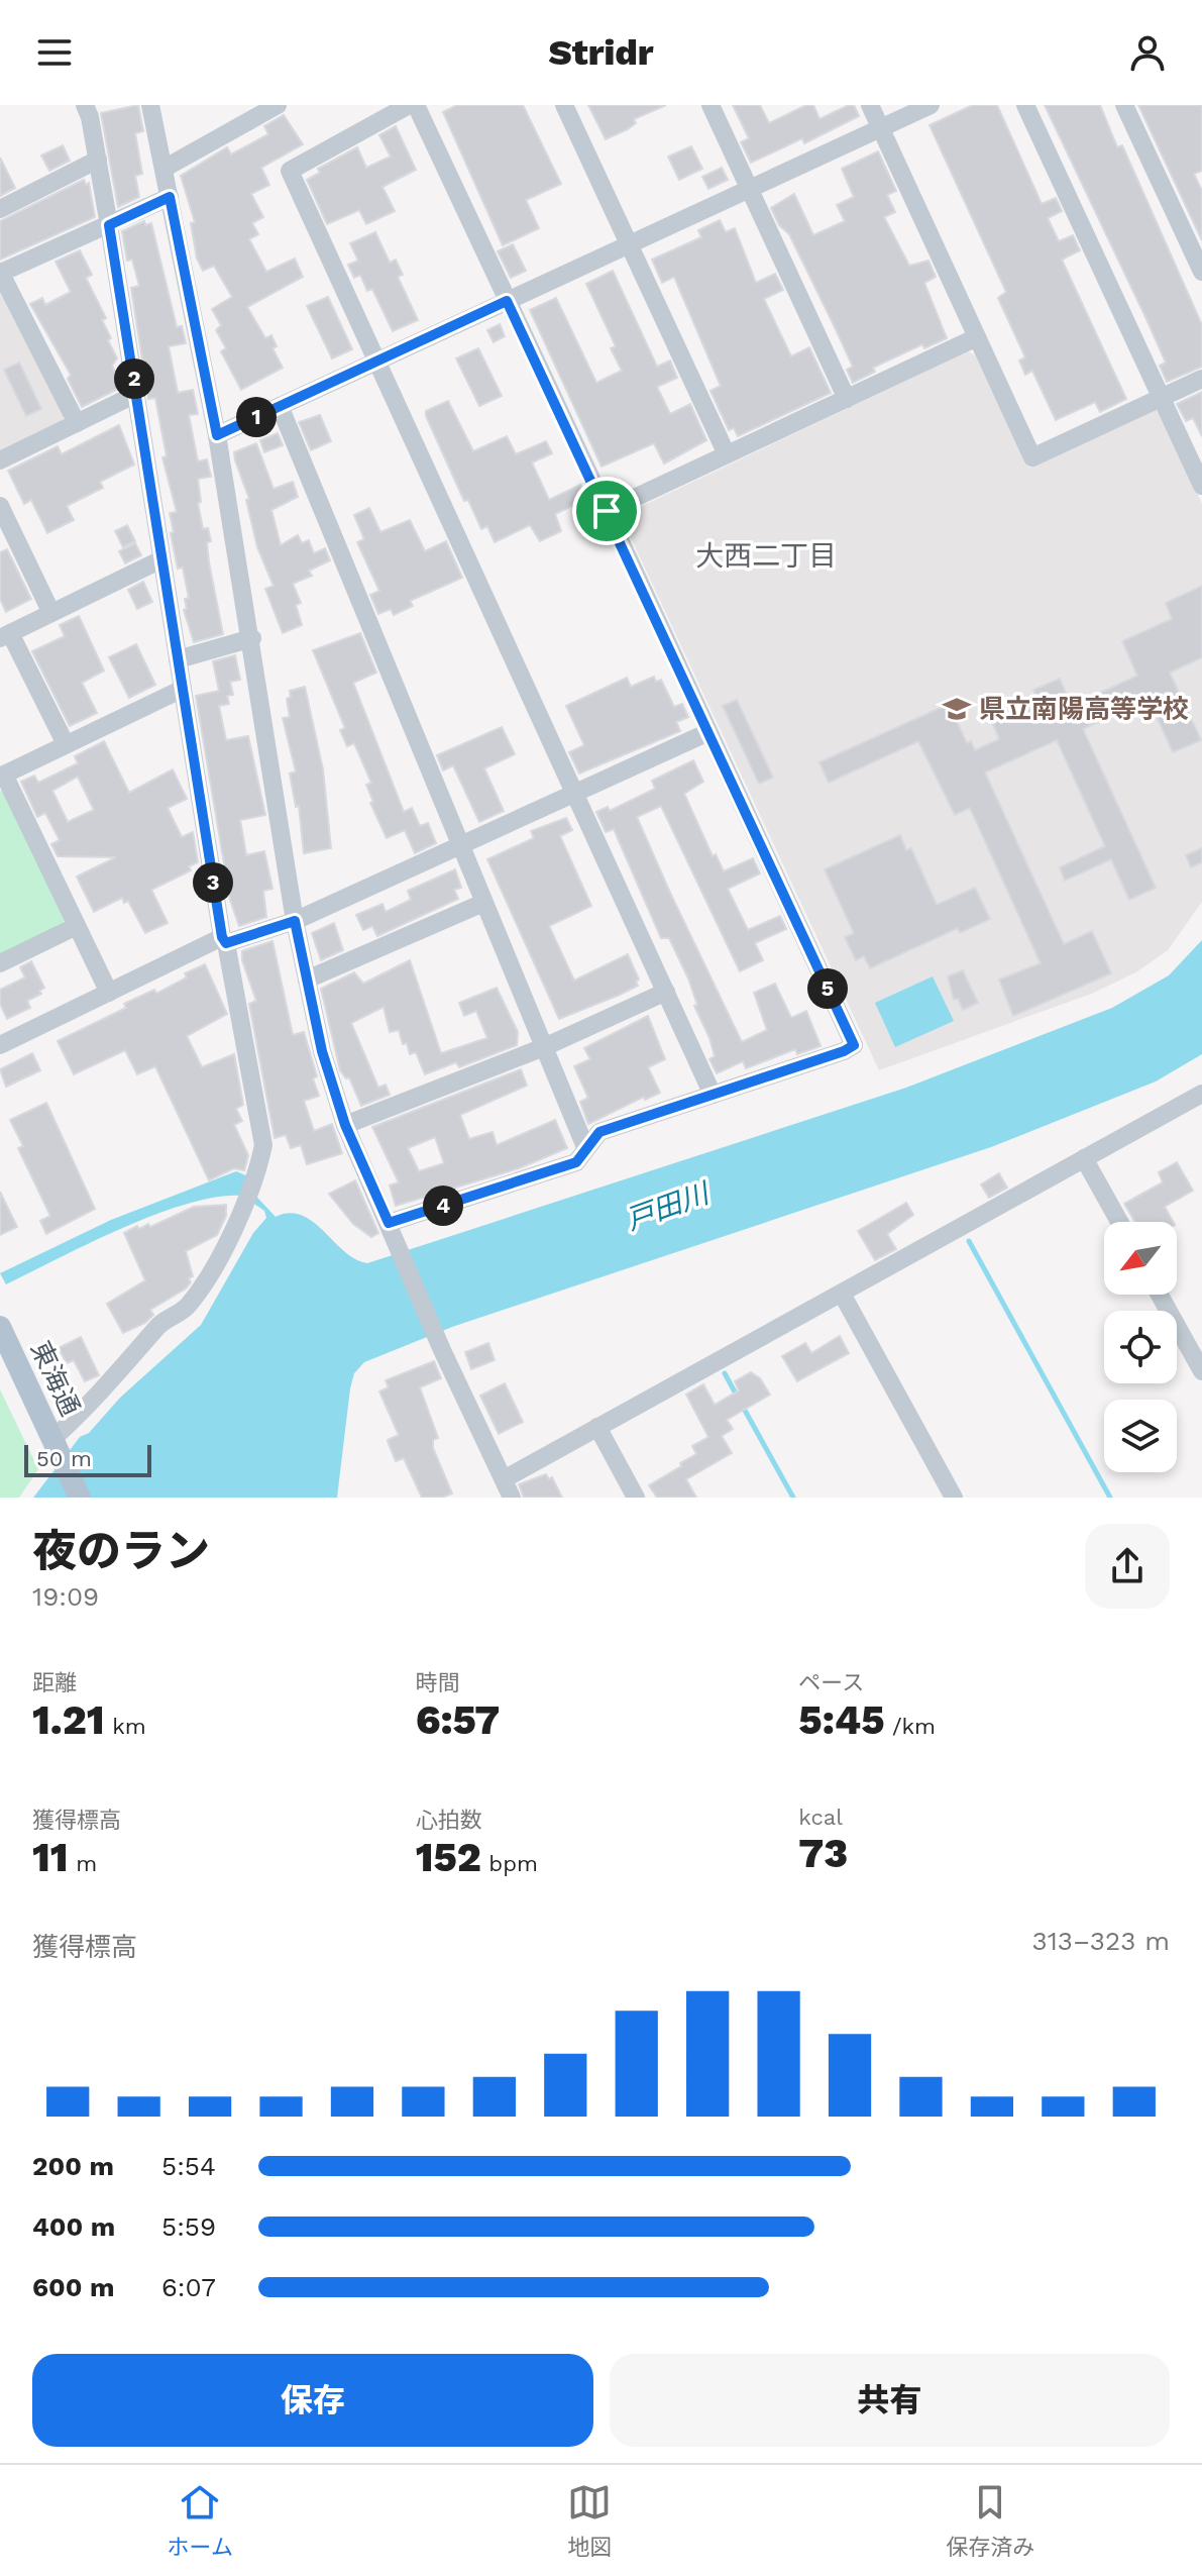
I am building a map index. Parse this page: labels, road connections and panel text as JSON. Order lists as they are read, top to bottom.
{
  "streets": {
    "main road": ["東海通"]
  },
  "districts": ["大西二丁目"],
  "water": ["戸田川"],
  "places": {
    "school or university": ["県立南陽高等学校"]
  },
  "scale_bar": "50 m",
  "north": "bottom left",
  "page": {
    "header": "Stridr",
    "pins": [
      "2",
      "1",
      "3",
      "5",
      "4"
    ],
    "scale": "50 m",
    "heading": ["夜のラン", "19:09"],
    "stats": [
      ["距離", "1.21 km"],
      ["時間", "6:57"],
      ["ペース", "5:45 /km"],
      ["獲得標高", "11 m"],
      ["心拍数", "152 bpm"],
      ["kcal", "73"]
    ],
    "chart": ["獲得標高", "313–323 m"],
    "list": [
      {
        "name": "200 m",
        "note": "5:54"
      },
      {
        "name": "400 m",
        "note": "5:59"
      },
      {
        "name": "600 m",
        "note": "6:07"
      }
    ],
    "buttons": ["保存", "共有"],
    "tabs": ["ホーム", "地図", "保存済み"]
  }
}
